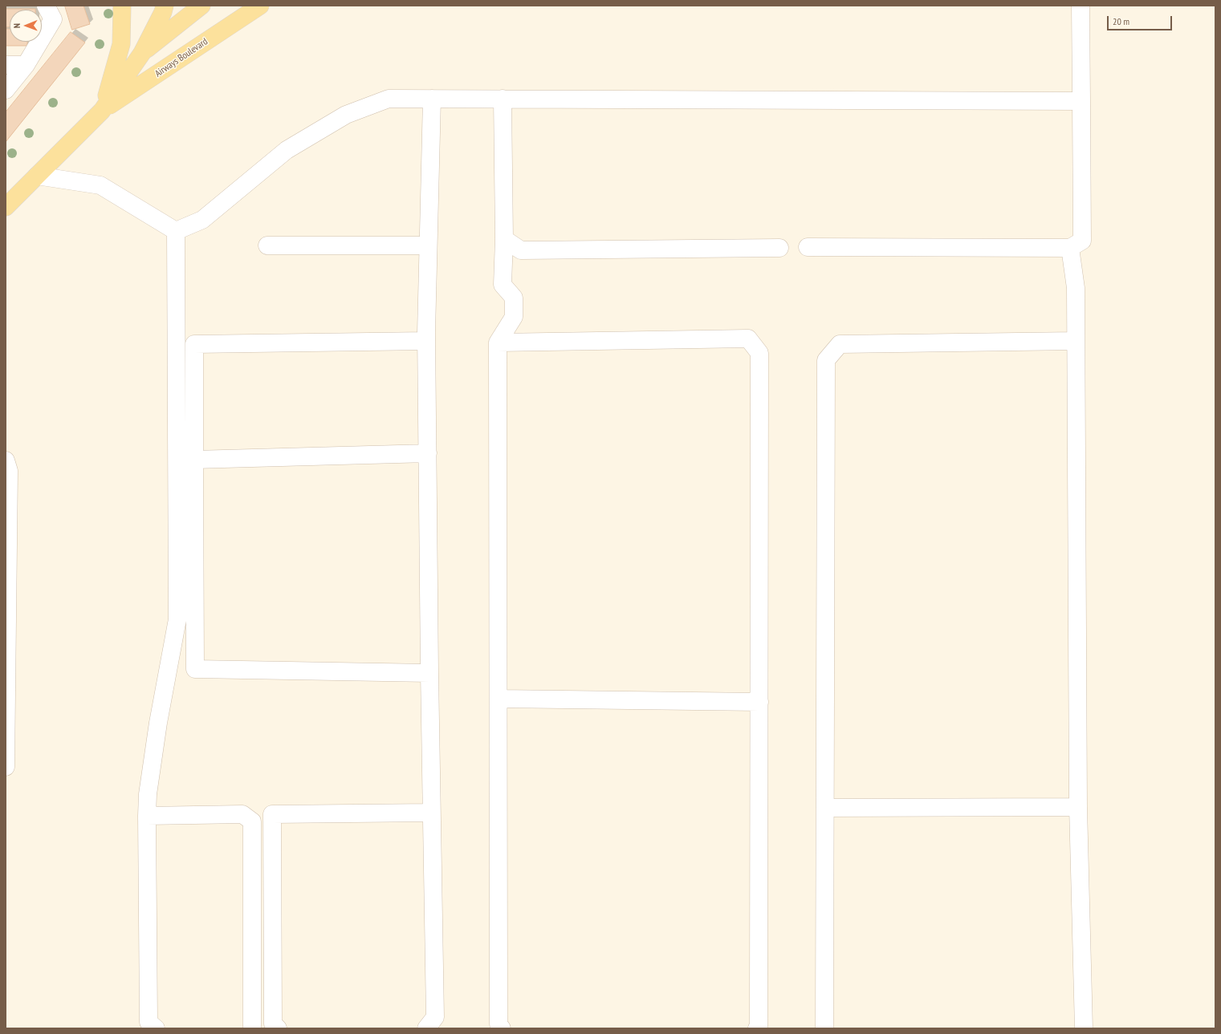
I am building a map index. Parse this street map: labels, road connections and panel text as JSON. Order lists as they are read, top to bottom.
{
  "streets": {
    "main road": ["Airways Boulevard"]
  },
  "scale_bar": "20 m",
  "north": "left"
}
